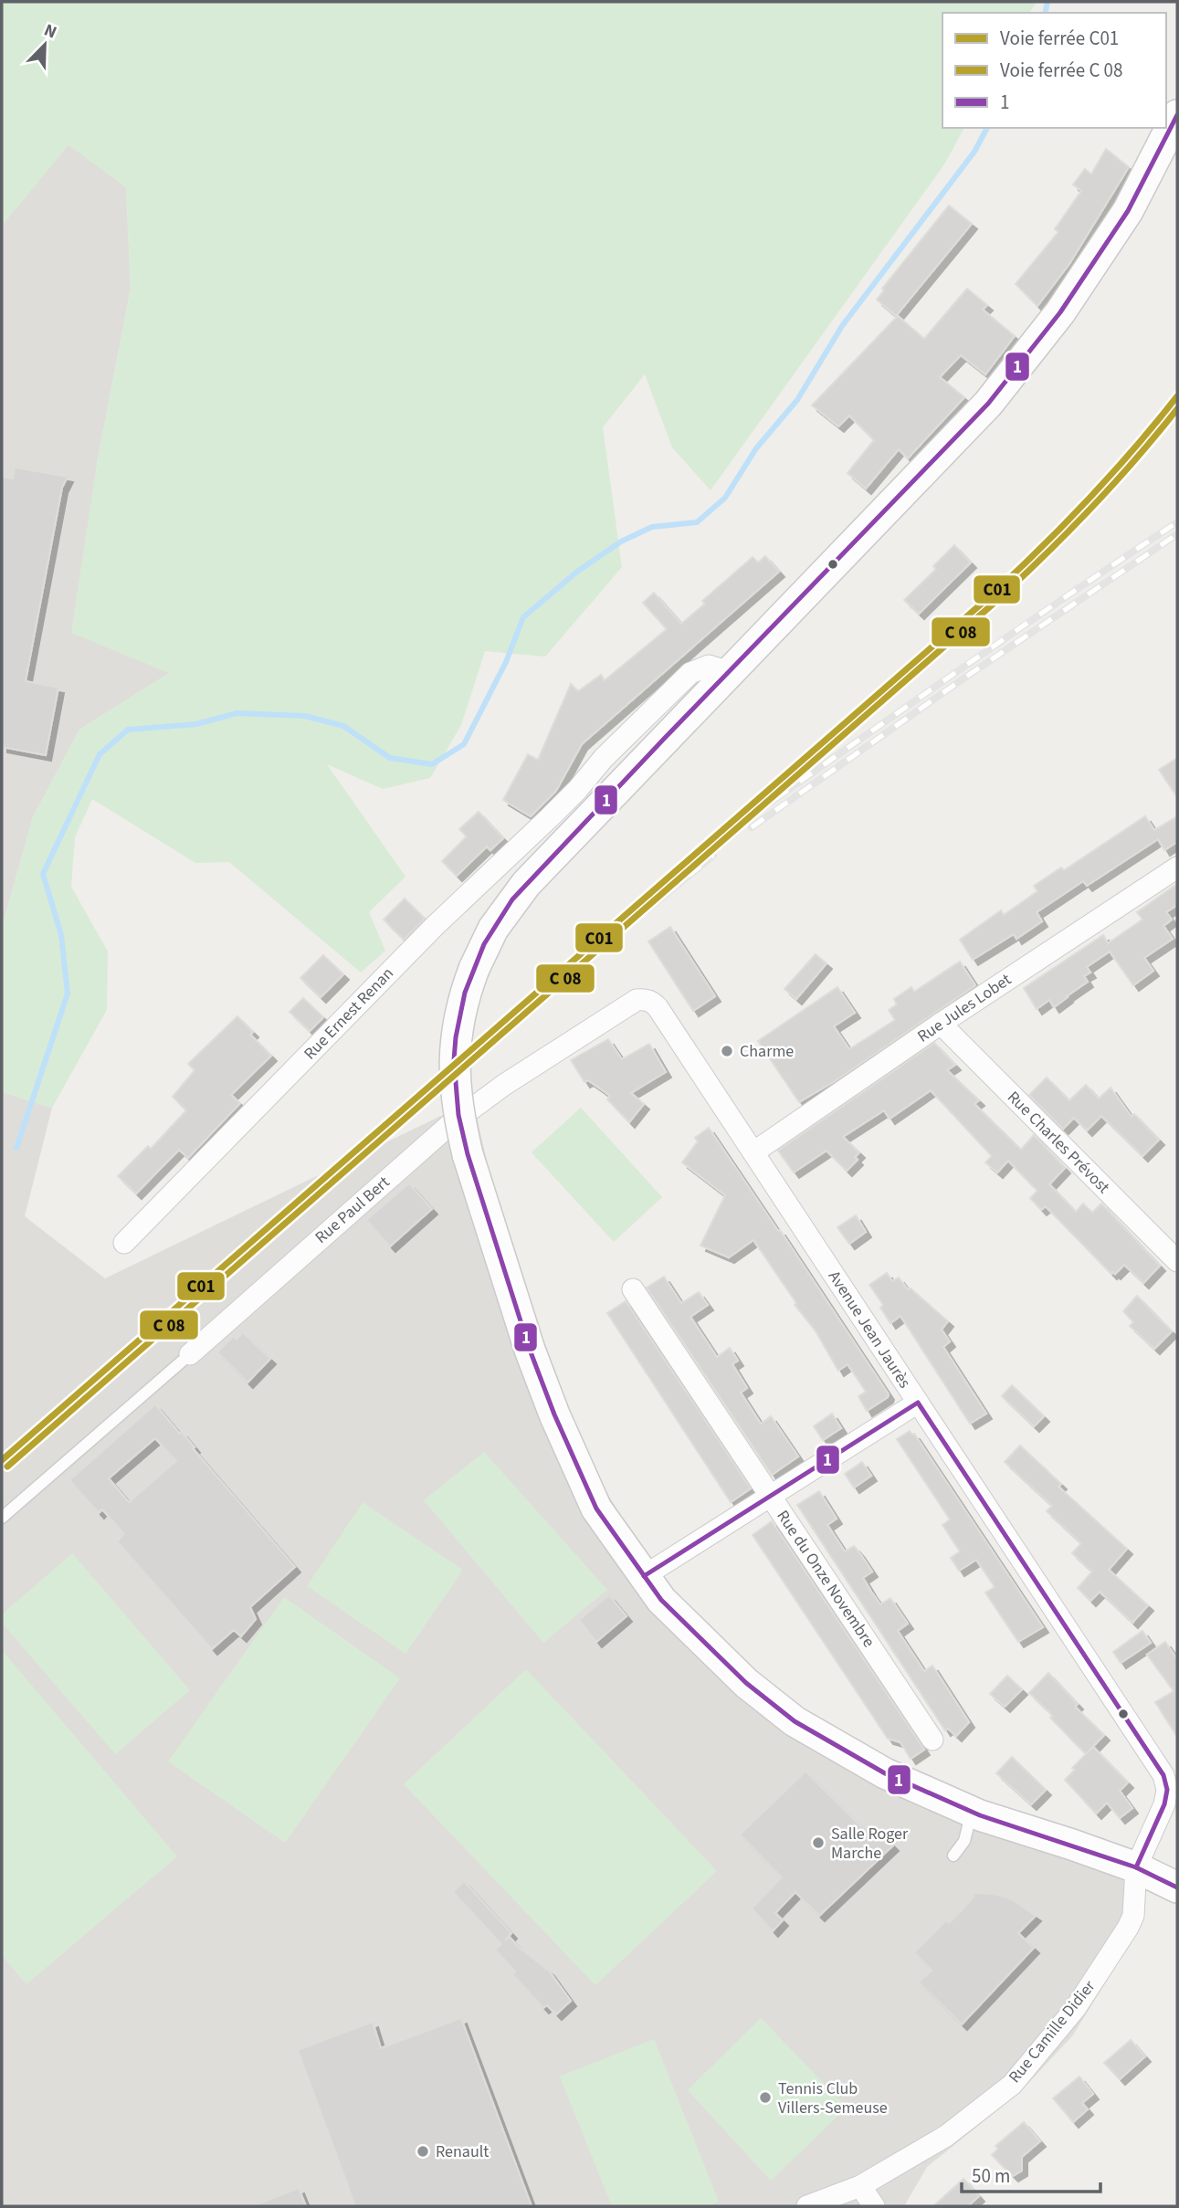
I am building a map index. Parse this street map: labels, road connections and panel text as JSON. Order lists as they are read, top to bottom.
{
  "streets": {
    "street": [
      "Rue Jules Lobet",
      "Rue Ernest Renan",
      "Rue Charles Prévost",
      "Rue Paul Bert",
      "Avenue Jean Jaurès",
      "Rue du Onze Novembre",
      "Rue Camille Didier"
    ]
  },
  "crossings": [
    ["Rue Jules Lobet", "Rue Charles Prévost"],
    ["Rue Jules Lobet", "Avenue Jean Jaurès"],
    ["Rue Paul Bert", "Avenue Jean Jaurès"],
    ["Avenue Jean Jaurès", "Rue Camille Didier"]
  ],
  "places": [
    "Charme",
    "Salle Roger Marche",
    "Tennis Club Villers-Semeuse",
    "Renault"
  ],
  "lines": ["transit line 1", "rail line C01"],
  "legend": ["Voie ferrée C01", "Voie ferrée C 08", "1"],
  "scale_bar": "50 m",
  "north": "top right"
}
